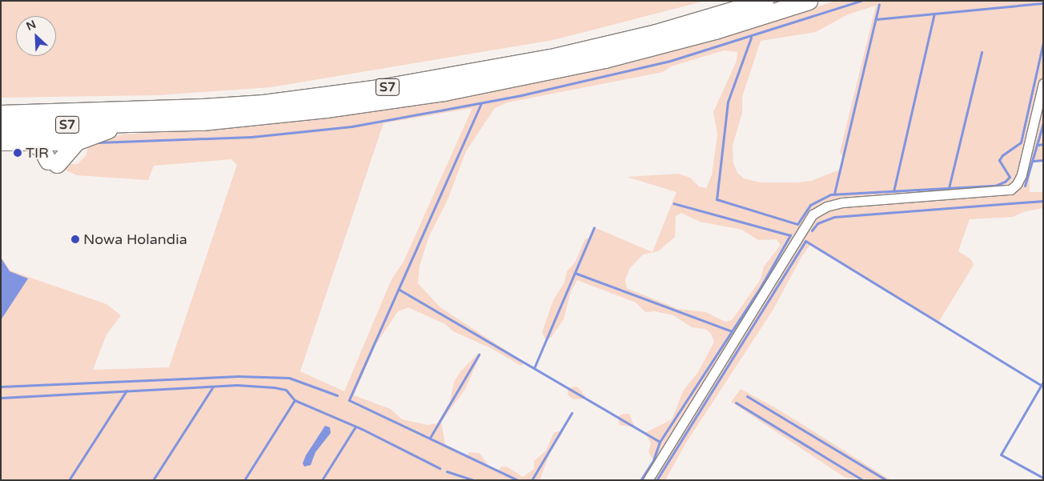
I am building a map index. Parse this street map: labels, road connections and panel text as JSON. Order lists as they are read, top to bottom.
{
  "streets": {
    "highway": ["S7"]
  },
  "places": ["TIR", "Nowa Holandia"],
  "north": "top left"
}
